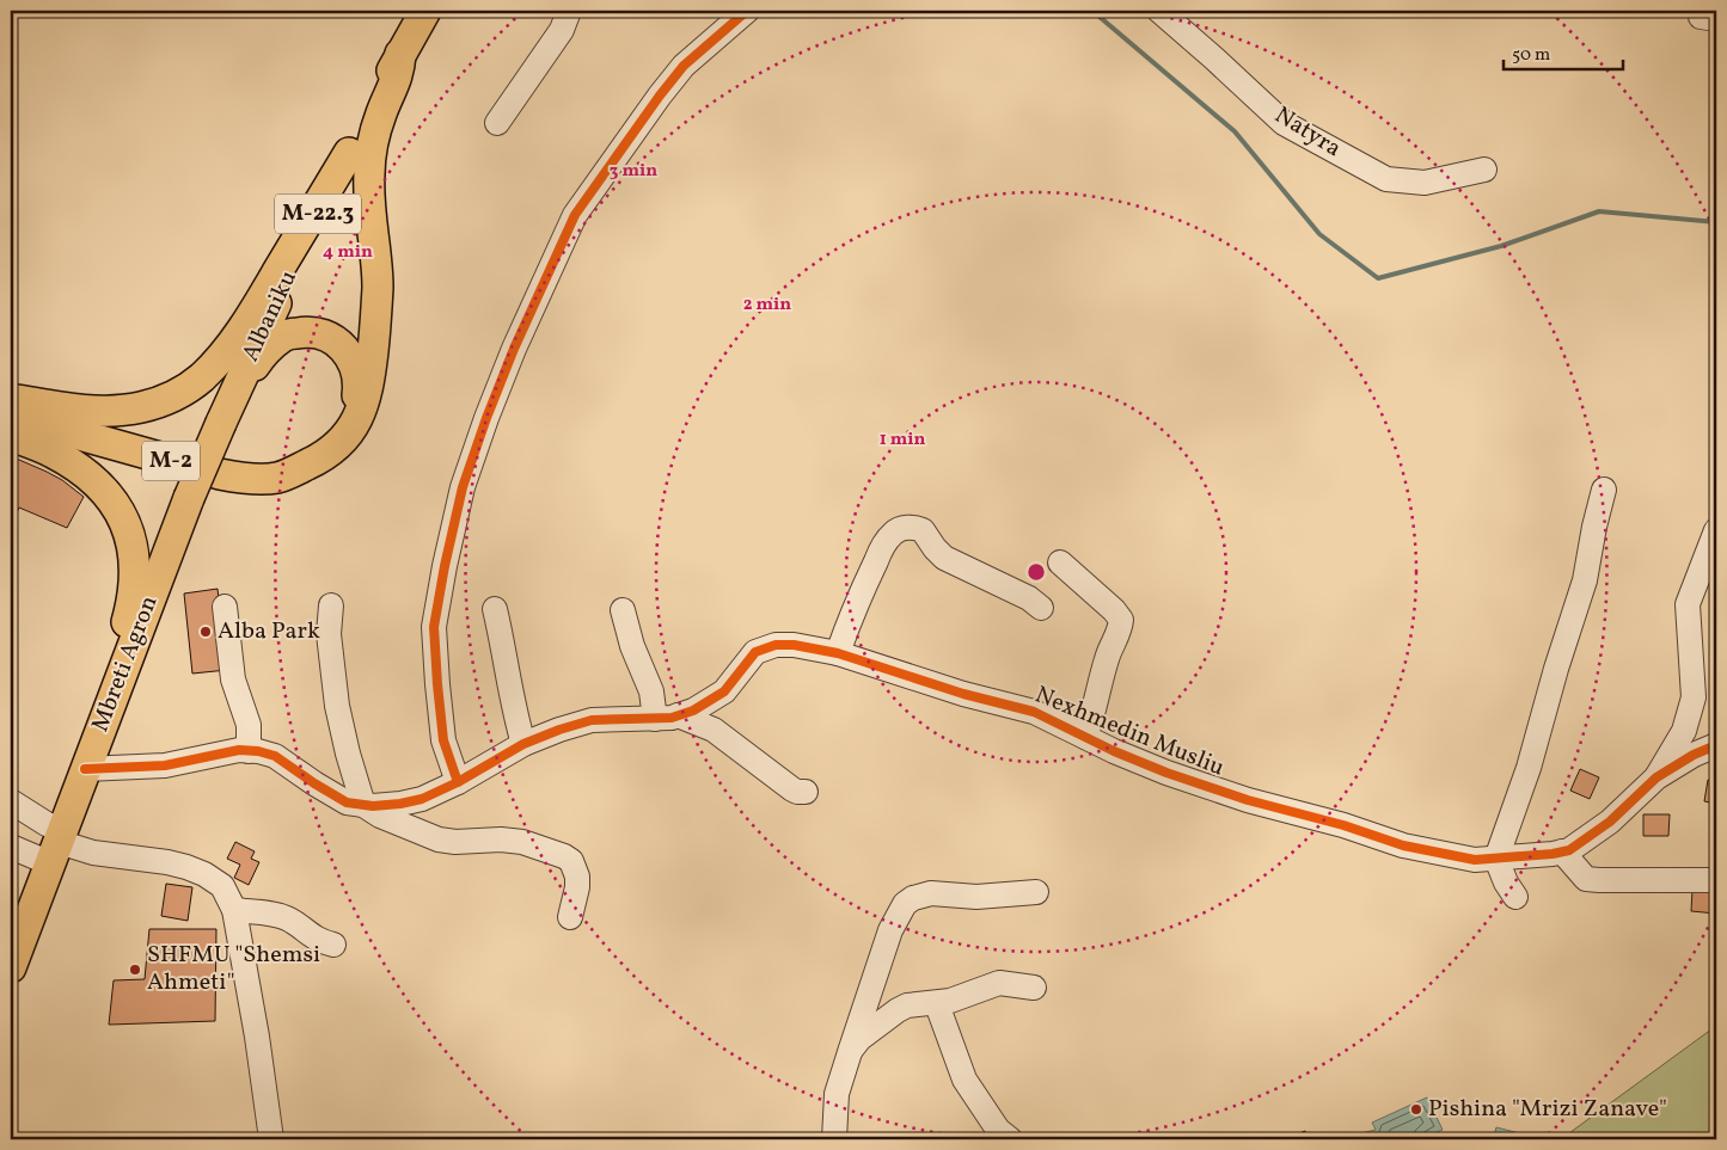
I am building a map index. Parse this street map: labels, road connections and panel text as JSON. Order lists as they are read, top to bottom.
{
  "streets": {
    "main road": [
      "M-22.3",
      "Albaniku",
      "M-2",
      "Mbreti Agron"
    ],
    "street": ["Natyra", "Nexhmedin Musliu"]
  },
  "crossings": [
    ["Albaniku", "M-2"],
    ["Albaniku", "Mbreti Agron"],
    ["M-2", "Mbreti Agron"],
    ["Mbreti Agron", "Nexhmedin Musliu"]
  ],
  "places": ["Alba Park", "SHFMU \"Shemsi Ahmeti\"", "Pishina \"Mrizi Zanave\""],
  "scale_bar": "50 m",
  "rings": [
    "3 min",
    "4 min",
    "2 min",
    "1 min"
  ]
}
